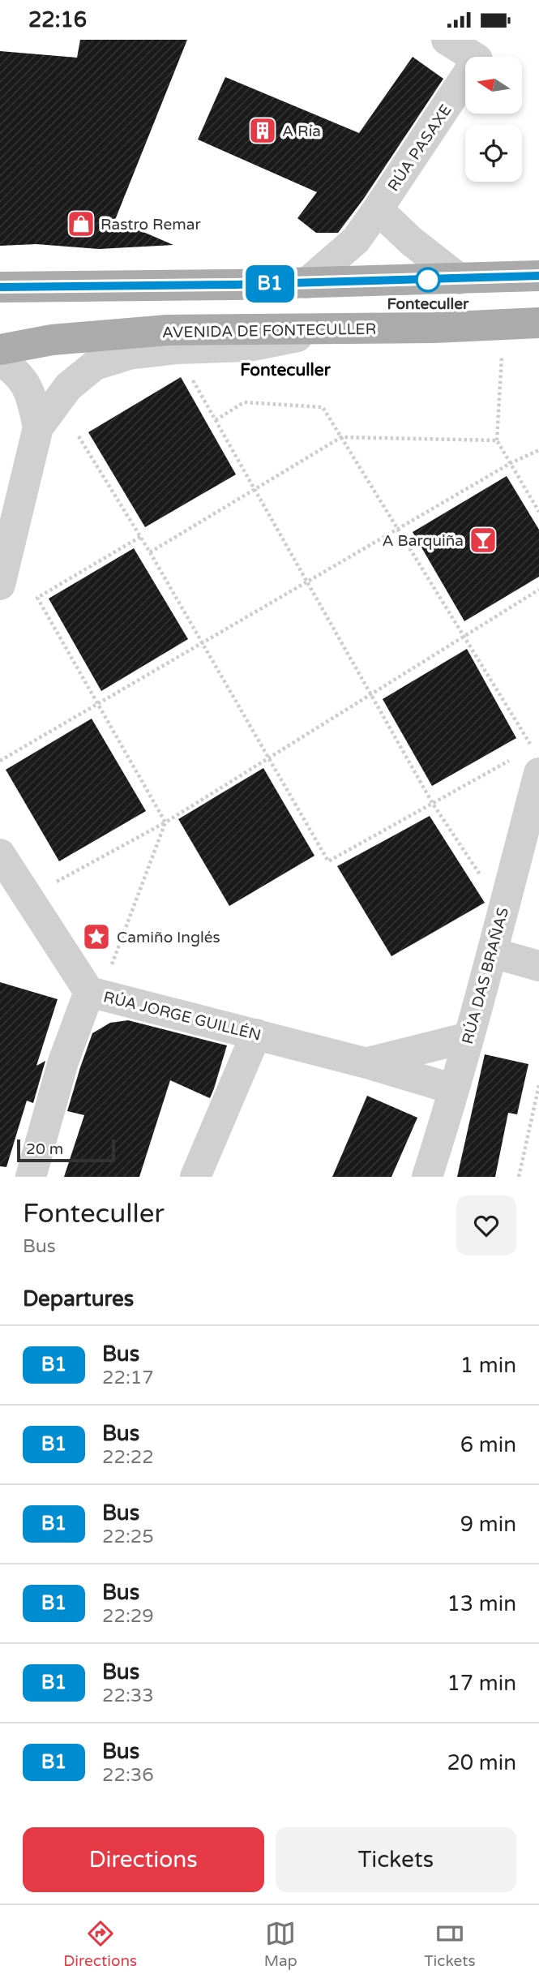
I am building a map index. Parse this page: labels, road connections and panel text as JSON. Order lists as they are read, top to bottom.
{
  "streets": {
    "main road": ["AVENIDA DE FONTECULLER"],
    "street": ["RÚA PASAXE", "RÚA DAS BRAÑAS", "RÚA JORGE GUILLÉN"]
  },
  "crossings": [
    ["RÚA DAS BRAÑAS", "RÚA JORGE GUILLÉN"]
  ],
  "districts": ["Fonteculler"],
  "places": {
    "building": ["A Ría"],
    "shop": ["Rastro Remar"],
    "other": ["Fonteculler"],
    "bar": ["A Barquiña"],
    "place": ["Camiño Inglés"]
  },
  "lines": ["bus line B1"],
  "scale_bar": "20 m",
  "north": "left",
  "page": {
    "status": "22:16",
    "on_map": "B1",
    "scale": "20 m",
    "heading": [
      ["Fonteculler", "Bus"],
      "Departures"
    ],
    "list": [
      {
        "mark": "B1",
        "name": "Bus",
        "note": "22:17",
        "value": "1 min"
      },
      {
        "mark": "B1",
        "name": "Bus",
        "note": "22:22",
        "value": "6 min"
      },
      {
        "mark": "B1",
        "name": "Bus",
        "note": "22:25",
        "value": "9 min"
      },
      {
        "mark": "B1",
        "name": "Bus",
        "note": "22:29",
        "value": "13 min"
      },
      {
        "mark": "B1",
        "name": "Bus",
        "note": "22:33",
        "value": "17 min"
      },
      {
        "mark": "B1",
        "name": "Bus",
        "note": "22:36",
        "value": "20 min"
      }
    ],
    "buttons": ["Directions", "Tickets"],
    "tabs": ["Directions", "Map", "Tickets"]
  }
}
